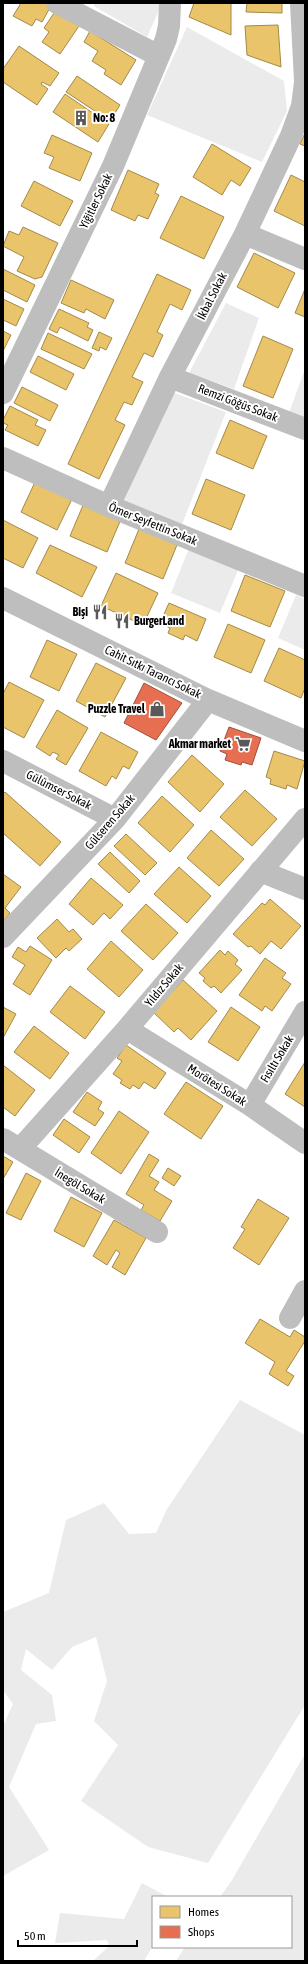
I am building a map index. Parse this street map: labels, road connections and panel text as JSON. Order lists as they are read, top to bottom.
{
  "streets": {
    "street": [
      "Yiğitler Sokak",
      "İkbal Sokak",
      "Remzi Göğüs Sokak",
      "Ömer Seyfettin Sokak",
      "Cahit Sıtkı Tarancı Sokak",
      "Gülümser Sokak",
      "Gülseren Sokak",
      "Yıldız Sokak",
      "Fısıltı Sokak",
      "Morötesi Sokak",
      "İnegöl Sokak"
    ]
  },
  "crossings": [
    ["İkbal Sokak", "Remzi Göğüs Sokak"],
    ["İkbal Sokak", "Ömer Seyfettin Sokak"],
    ["Cahit Sıtkı Tarancı Sokak", "Gülseren Sokak"],
    ["Gülümser Sokak", "Gülseren Sokak"],
    ["Yıldız Sokak", "Morötesi Sokak"],
    ["Yıldız Sokak", "İnegöl Sokak"],
    ["Fısıltı Sokak", "Morötesi Sokak"]
  ],
  "places": {
    "building": ["No: 8"],
    "restaurant": ["Bişi", "BurgerLand"],
    "shop": ["Puzzle Travel"],
    "supermarket": ["Akmar market"]
  },
  "legend": ["Homes", "Shops"],
  "scale_bar": "50 m"
}
